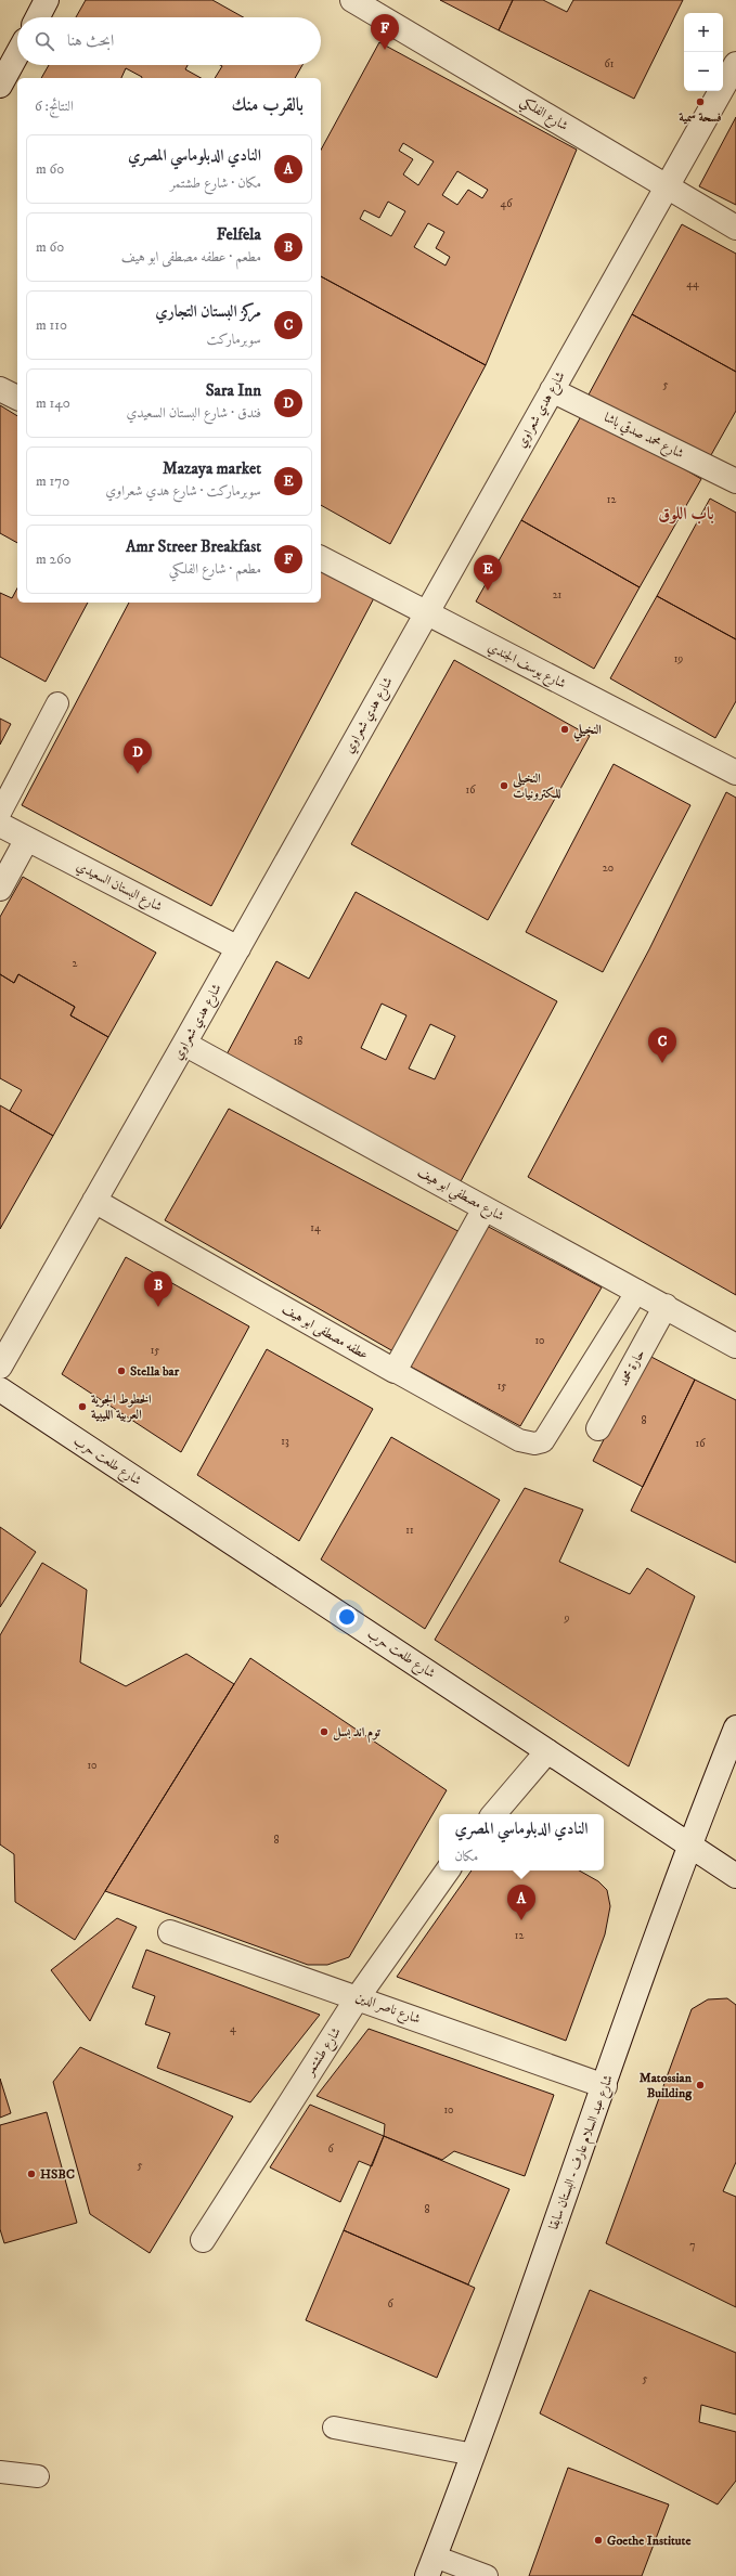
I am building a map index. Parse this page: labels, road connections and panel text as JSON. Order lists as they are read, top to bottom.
{
  "streets": {
    "street": [
      "شارع الفلكي",
      "شارع هدي شعراوي",
      "شارع محمد صدقي باشا",
      "شارع يوسف الجندي",
      "شارع البستان السعيدي",
      "شارع مصطفي ابو هيف",
      "عطفه مصطفى ابو هيف",
      "حارة محمد",
      "شارع طلعت حرب",
      "شارع ناصر الدين",
      "شارع طشتمر",
      "شارع عبد السلام عارف - البستان سابقا"
    ]
  },
  "crossings": [
    ["شارع الفلكي", "شارع هدي شعراوي"],
    ["شارع هدي شعراوي", "شارع محمد صدقي باشا"],
    ["شارع هدي شعراوي", "شارع يوسف الجندي"],
    ["شارع هدي شعراوي", "شارع البستان السعيدي"],
    ["شارع هدي شعراوي", "شارع مصطفي ابو هيف"],
    ["شارع هدي شعراوي", "عطفه مصطفى ابو هيف"],
    ["شارع مصطفي ابو هيف", "حارة محمد"],
    ["شارع طلعت حرب", "شارع عبد السلام عارف - البستان سابقا"],
    ["شارع ناصر الدين", "شارع طشتمر"],
    ["شارع ناصر الدين", "شارع عبد السلام عارف - البستان سابقا"]
  ],
  "districts": ["باب اللوق"],
  "places": [
    "فسحة سمية",
    "النخيلي",
    "النخيلى للكترونيات",
    "Stella bar",
    "الخطوط الجوية العربية الليبية",
    "توم اند بسل",
    "Matossian Building",
    "HSBC",
    "Goethe Institute"
  ],
  "house_numbers": [
    "61",
    "46",
    "44",
    "5",
    "12",
    "21",
    "19",
    "16",
    "20",
    "2",
    "18",
    "14",
    "10",
    "15",
    "15",
    "8",
    "13",
    "16",
    "11",
    "9",
    "10",
    "8",
    "12",
    "4",
    "10",
    "6",
    "5",
    "8",
    "7",
    "6",
    "5"
  ],
  "page": {
    "map_buttons": ["+", "−"],
    "pins": [
      "F",
      "E",
      "D",
      "C",
      "B",
      "A"
    ],
    "search": "ابحث هنا",
    "heading": ["بالقرب منك", "النتائج: 6"],
    "list": [
      {
        "mark": "A",
        "name": "النادي الدبلوماسي المصري",
        "note": "مكان · شارع طشتمر",
        "value": "60 m"
      },
      {
        "mark": "B",
        "name": "Felfela",
        "note": "مطعم · عطفه مصطفى ابو هيف",
        "value": "60 m"
      },
      {
        "mark": "C",
        "name": "مركز البستان التجاري",
        "note": "سوبرماركت",
        "value": "110 m"
      },
      {
        "mark": "D",
        "name": "Sara Inn",
        "note": "فندق · شارع البستان السعيدي",
        "value": "140 m"
      },
      {
        "mark": "E",
        "name": "Mazaya market",
        "note": "سوبرماركت · شارع هدي شعراوي",
        "value": "170 m"
      },
      {
        "mark": "F",
        "name": "Amr Streer Breakfast",
        "note": "مطعم · شارع الفلكي",
        "value": "260 m"
      }
    ],
    "popup": ["النادي الدبلوماسي المصري", "مكان"]
  }
}
